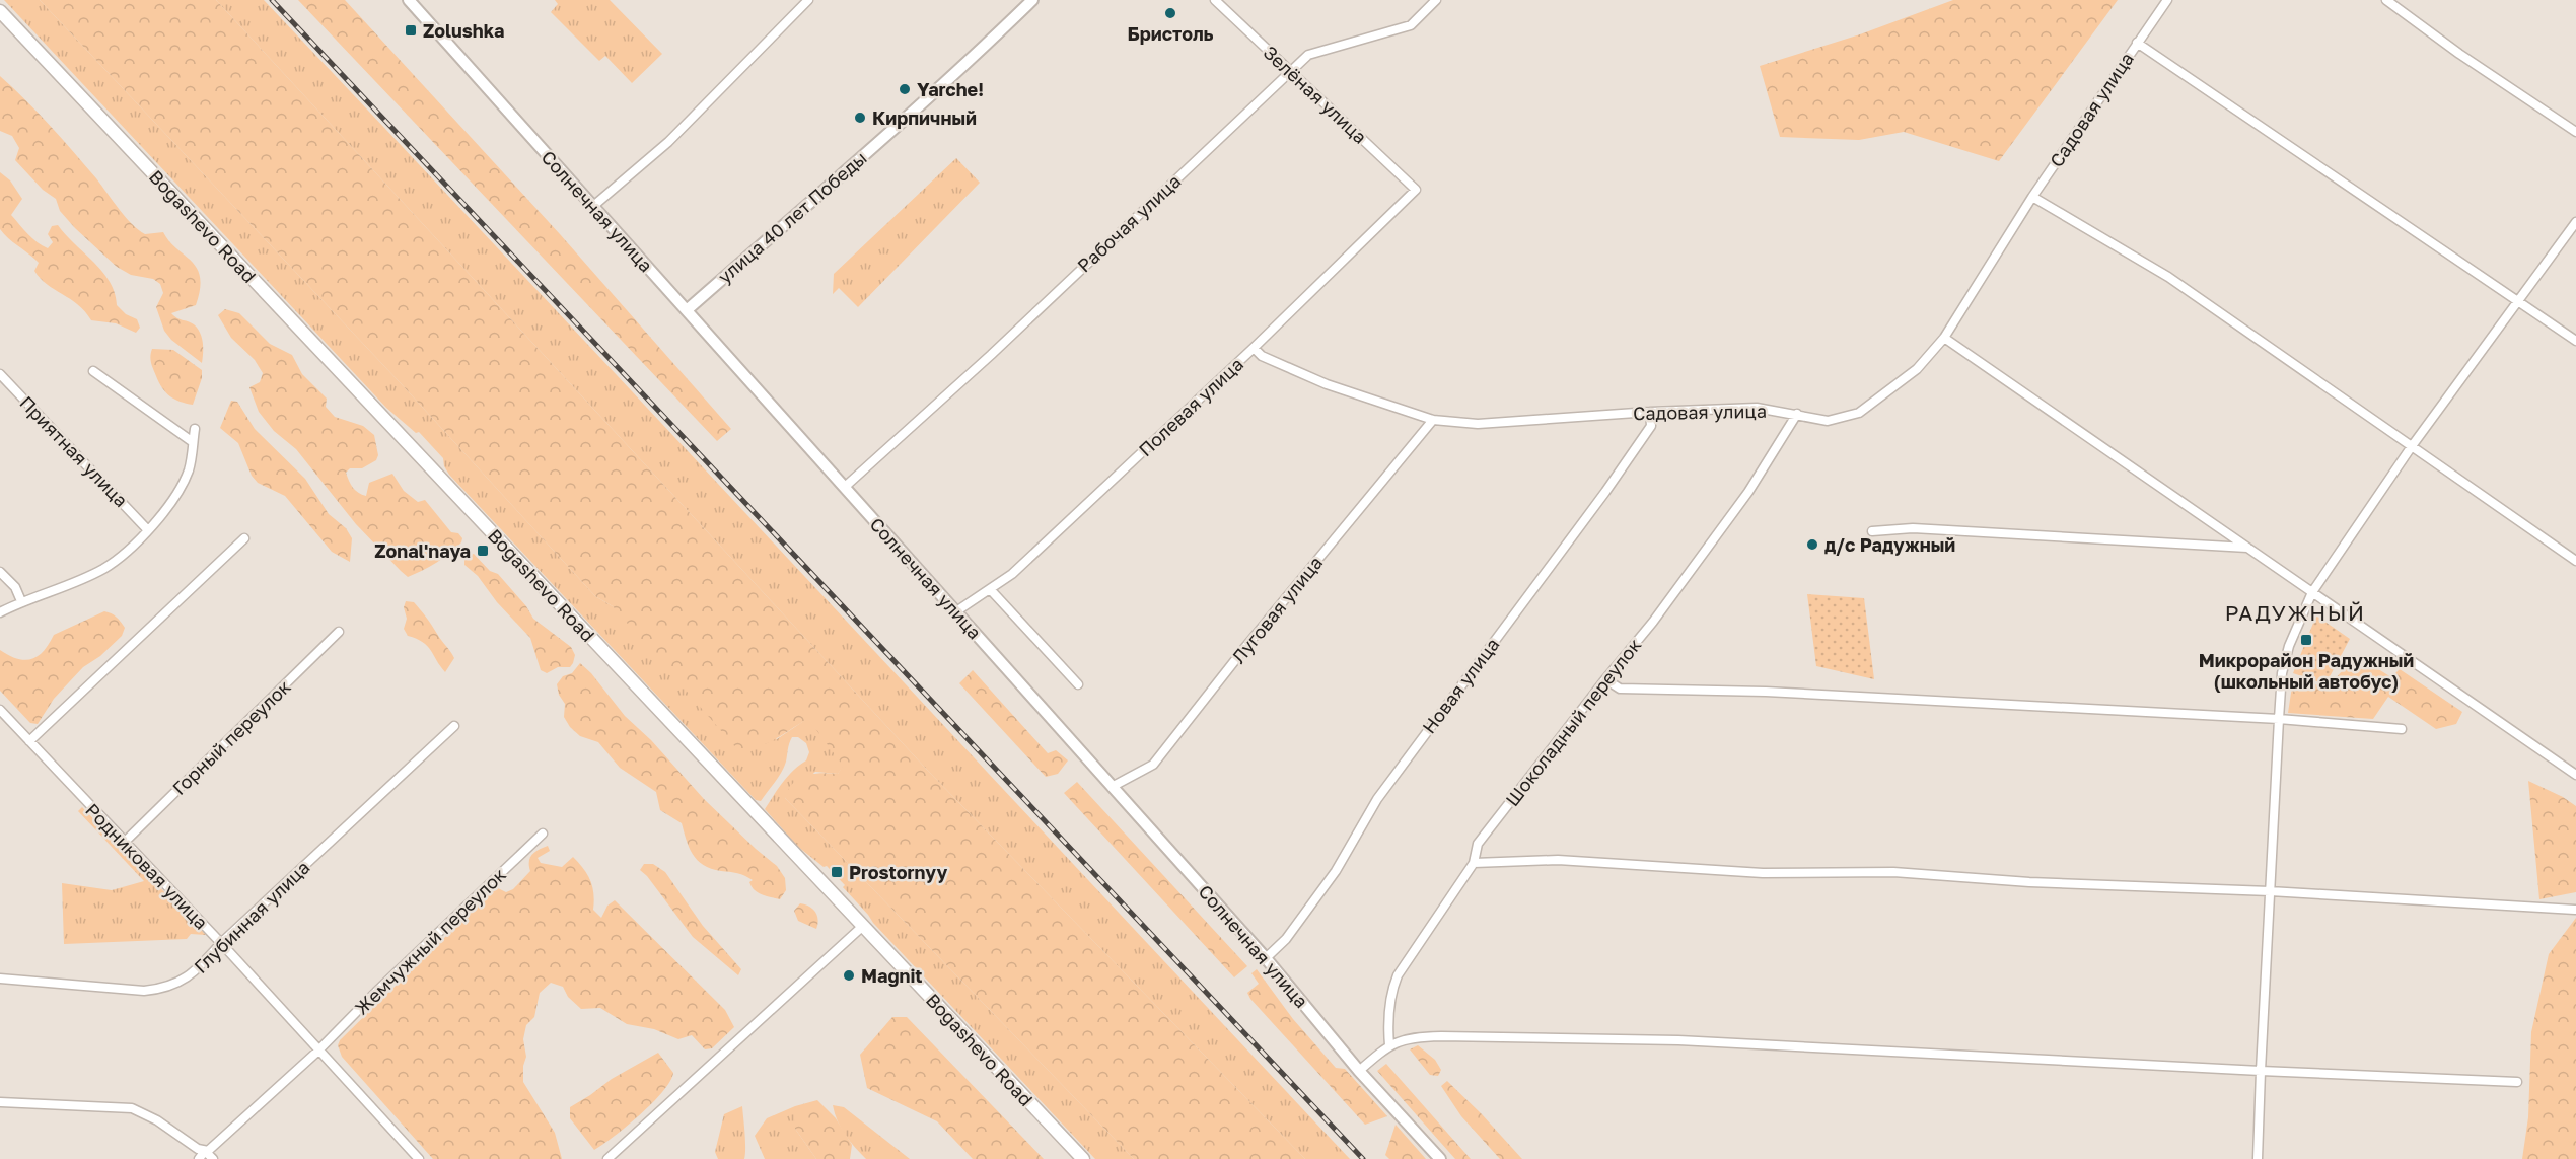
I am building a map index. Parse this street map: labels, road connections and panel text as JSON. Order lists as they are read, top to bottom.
{
  "streets": {
    "main road": ["Bogashevo Road"],
    "street": [
      "Зелёная улица",
      "Садовая улица",
      "Солнечная улица",
      "улица 40 лет Победы",
      "Рабочая улица",
      "Полевая улица",
      "Приятная улица",
      "Луговая улица",
      "Новая улица",
      "Шоколадный переулок",
      "Горный переулок",
      "Родниковая улица",
      "Глубинная улица",
      "Жемчужный переулок"
    ]
  },
  "crossings": [
    ["Зелёная улица", "Рабочая улица"],
    ["Зелёная улица", "Полевая улица"],
    ["Садовая улица", "Полевая улица"],
    ["Садовая улица", "Луговая улица"],
    ["Садовая улица", "Новая улица"],
    ["Садовая улица", "Шоколадный переулок"],
    ["Солнечная улица", "улица 40 лет Победы"],
    ["Солнечная улица", "Рабочая улица"],
    ["Солнечная улица", "Полевая улица"],
    ["Солнечная улица", "Луговая улица"],
    ["Солнечная улица", "Новая улица"],
    ["Горный переулок", "Родниковая улица"],
    ["Родниковая улица", "Глубинная улица"],
    ["Родниковая улица", "Жемчужный переулок"]
  ],
  "districts": ["РАДУЖНЫЙ"],
  "places": {
    "other": [
      "Бристоль",
      "Yarche!",
      "Кирпичный",
      "д/с Радужный",
      "Magnit"
    ],
    "transit": [
      "Zolushka",
      "Zonal'naya",
      "Микрорайон Радужный (школьный автобус)",
      "Prostornyy"
    ]
  }
}
